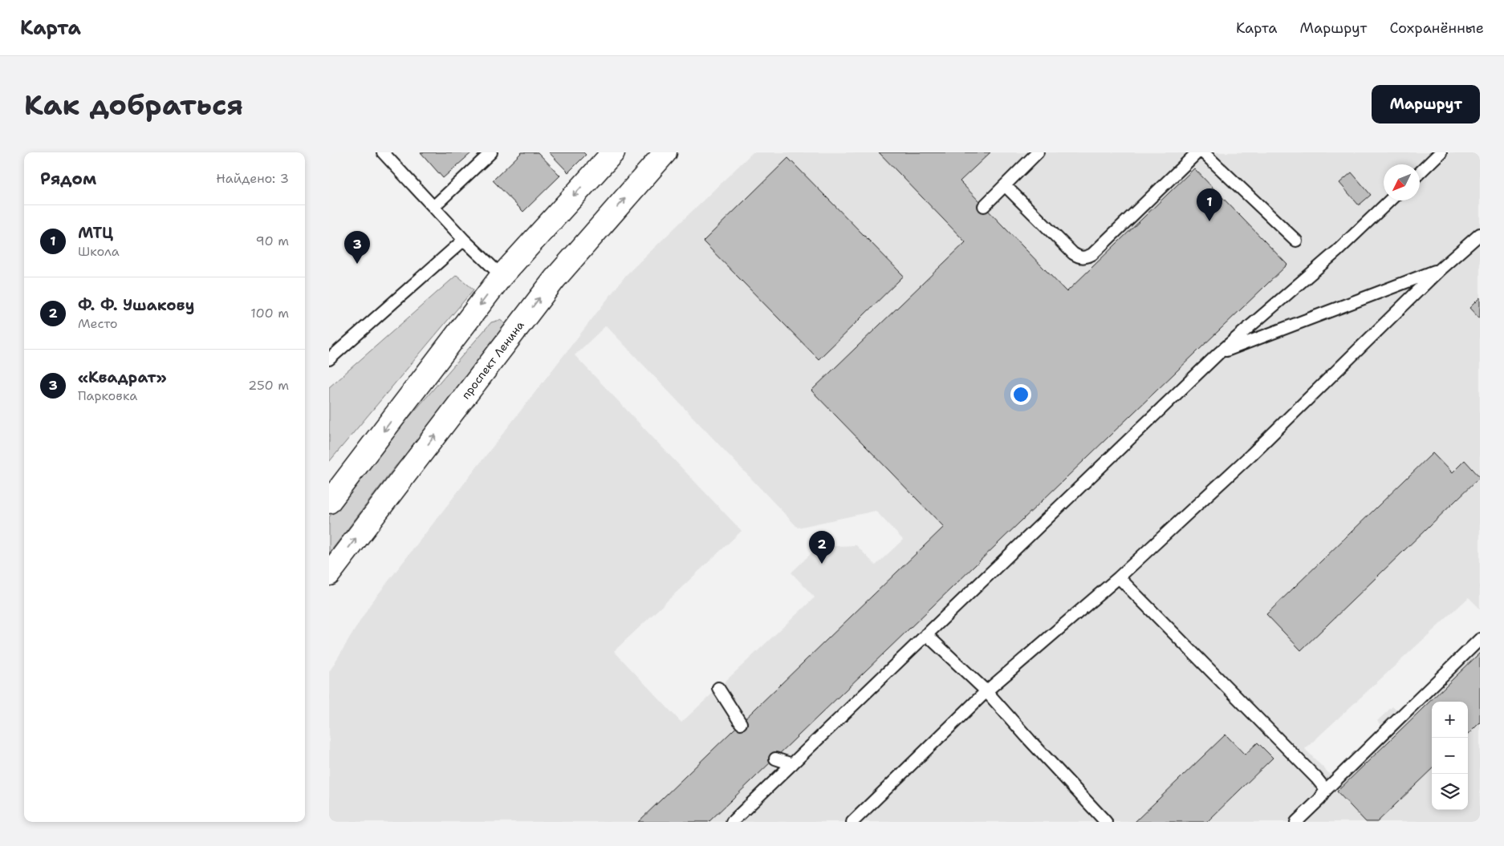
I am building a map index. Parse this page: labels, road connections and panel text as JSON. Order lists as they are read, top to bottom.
{
  "streets": {
    "street": ["проспект Ленина"]
  },
  "north": "bottom left",
  "page": {
    "header": "Карта",
    "nav": ["Карта", "Маршрут", "Сохранённые"],
    "buttons": "Маршрут",
    "title": "Как добраться",
    "heading": ["Рядом", "Найдено: 3"],
    "pins": ["1", "3", "2"],
    "list": [
      {
        "mark": "1",
        "name": "МТЦ",
        "note": "Школа",
        "value": "90 m"
      },
      {
        "mark": "2",
        "name": "Ф. Ф. Ушакову",
        "note": "Место",
        "value": "100 m"
      },
      {
        "mark": "3",
        "name": "«Квадрат»",
        "note": "Парковка",
        "value": "250 m"
      }
    ],
    "map_buttons": ["+", "−"]
  }
}
